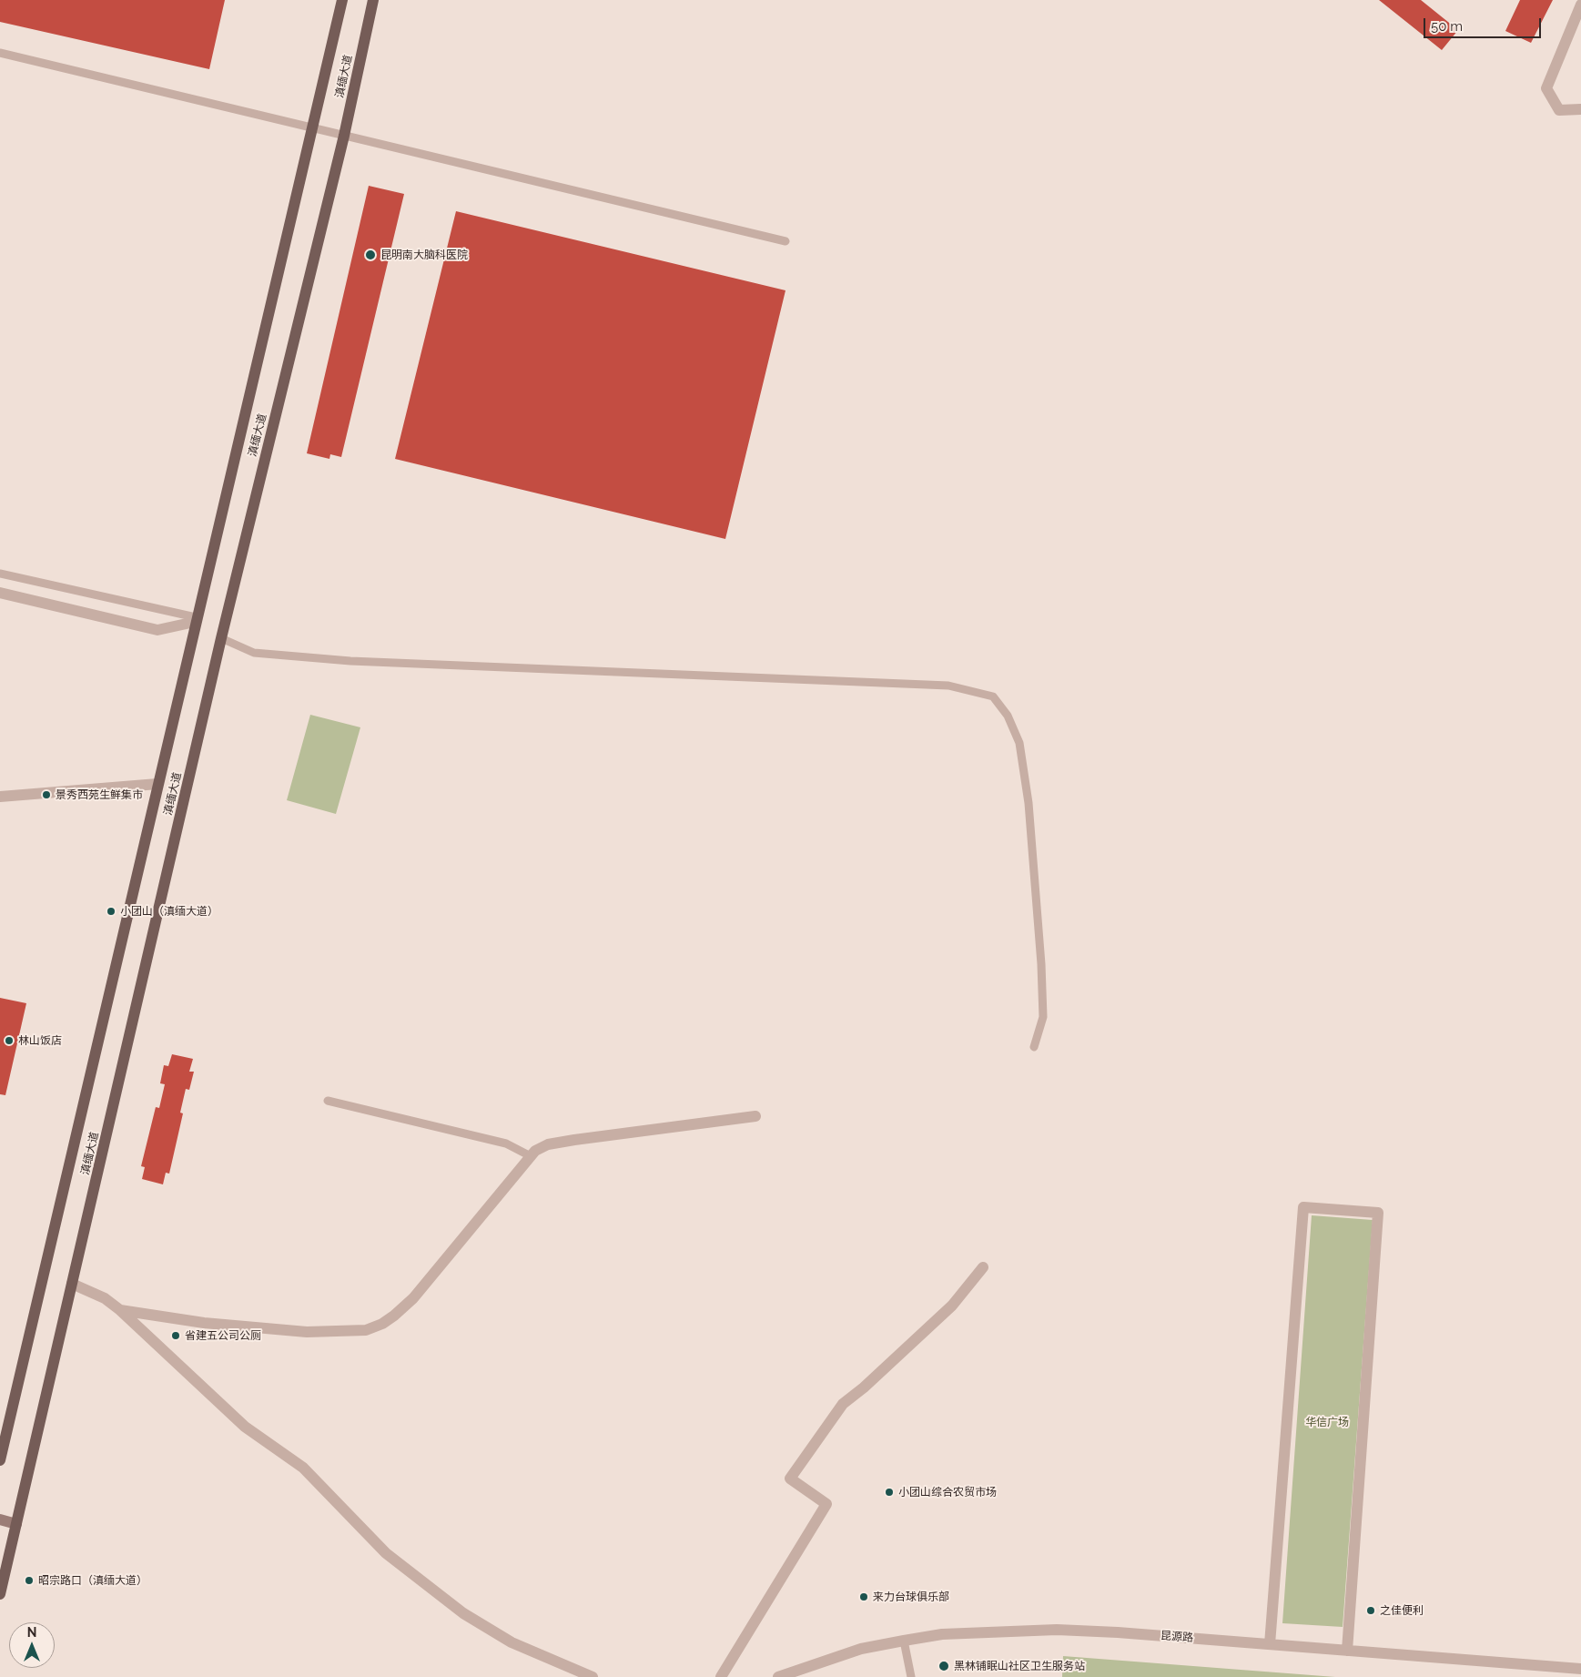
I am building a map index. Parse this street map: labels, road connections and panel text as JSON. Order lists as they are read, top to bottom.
{
  "streets": {
    "main road": ["滇缅大道"],
    "street": ["昆源路"]
  },
  "parks": ["华信广场"],
  "places": [
    "昆明南大脑科医院",
    "景秀西苑生鲜集市",
    "小团山（滇缅大道）",
    "林山饭店",
    "省建五公司公厕",
    "小团山综合农贸市场",
    "昭宗路口（滇缅大道）",
    "来力台球俱乐部",
    "之佳便利",
    "黑林铺眠山社区卫生服务站"
  ],
  "scale_bar": "50 m",
  "north": "top"
}
